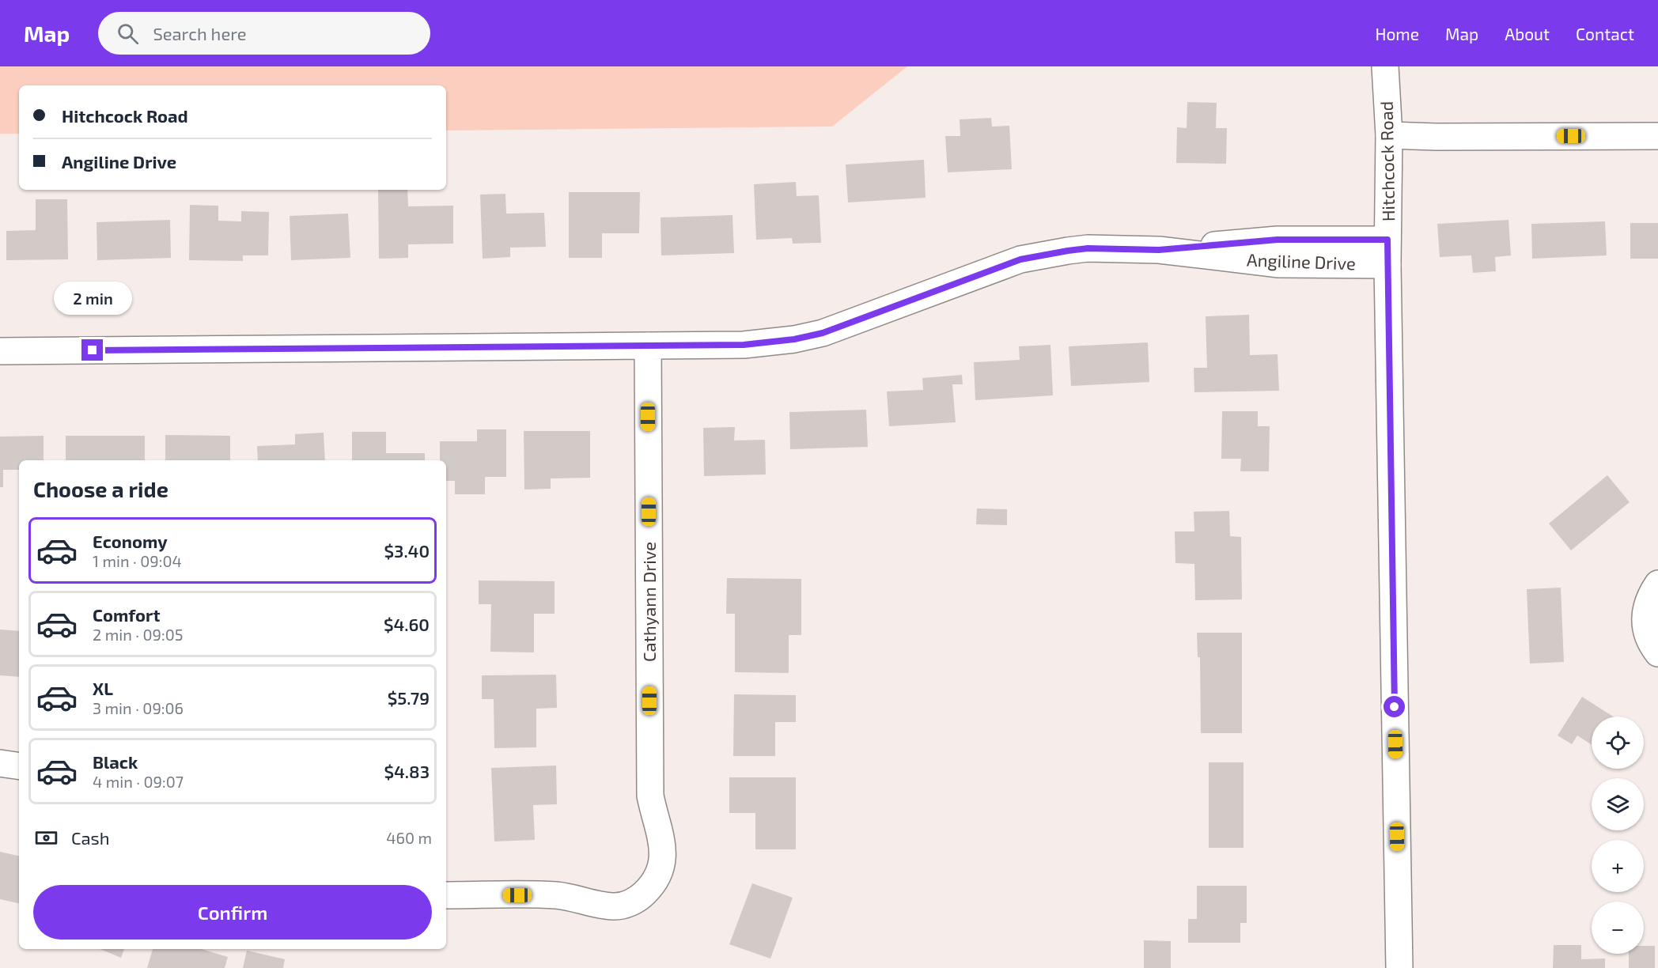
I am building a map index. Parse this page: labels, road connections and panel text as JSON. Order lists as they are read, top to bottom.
{
  "streets": {
    "street": ["Hitchcock Road", "Angiline Drive", "Cathyann Drive"]
  },
  "crossings": [
    ["Hitchcock Road", "Angiline Drive"],
    ["Angiline Drive", "Cathyann Drive"]
  ],
  "page": {
    "header": "Map",
    "search": "Search here",
    "nav": [
      "Home",
      "Map",
      "About",
      "Contact"
    ],
    "banner": ["Hitchcock Road", "Angiline Drive"],
    "bubble": "2 min",
    "heading": "Choose a ride",
    "list": [
      {
        "name": "Economy",
        "note": "1 min · 09:04",
        "value": "$3.40"
      },
      {
        "name": "Comfort",
        "note": "2 min · 09:05",
        "value": "$4.60"
      },
      {
        "name": "XL",
        "note": "3 min · 09:06",
        "value": "$5.79"
      },
      {
        "name": "Black",
        "note": "4 min · 09:07",
        "value": "$4.83"
      }
    ],
    "map_buttons": ["+", "−"],
    "pay": ["Cash", "460 m"],
    "buttons": "Confirm"
  }
}
